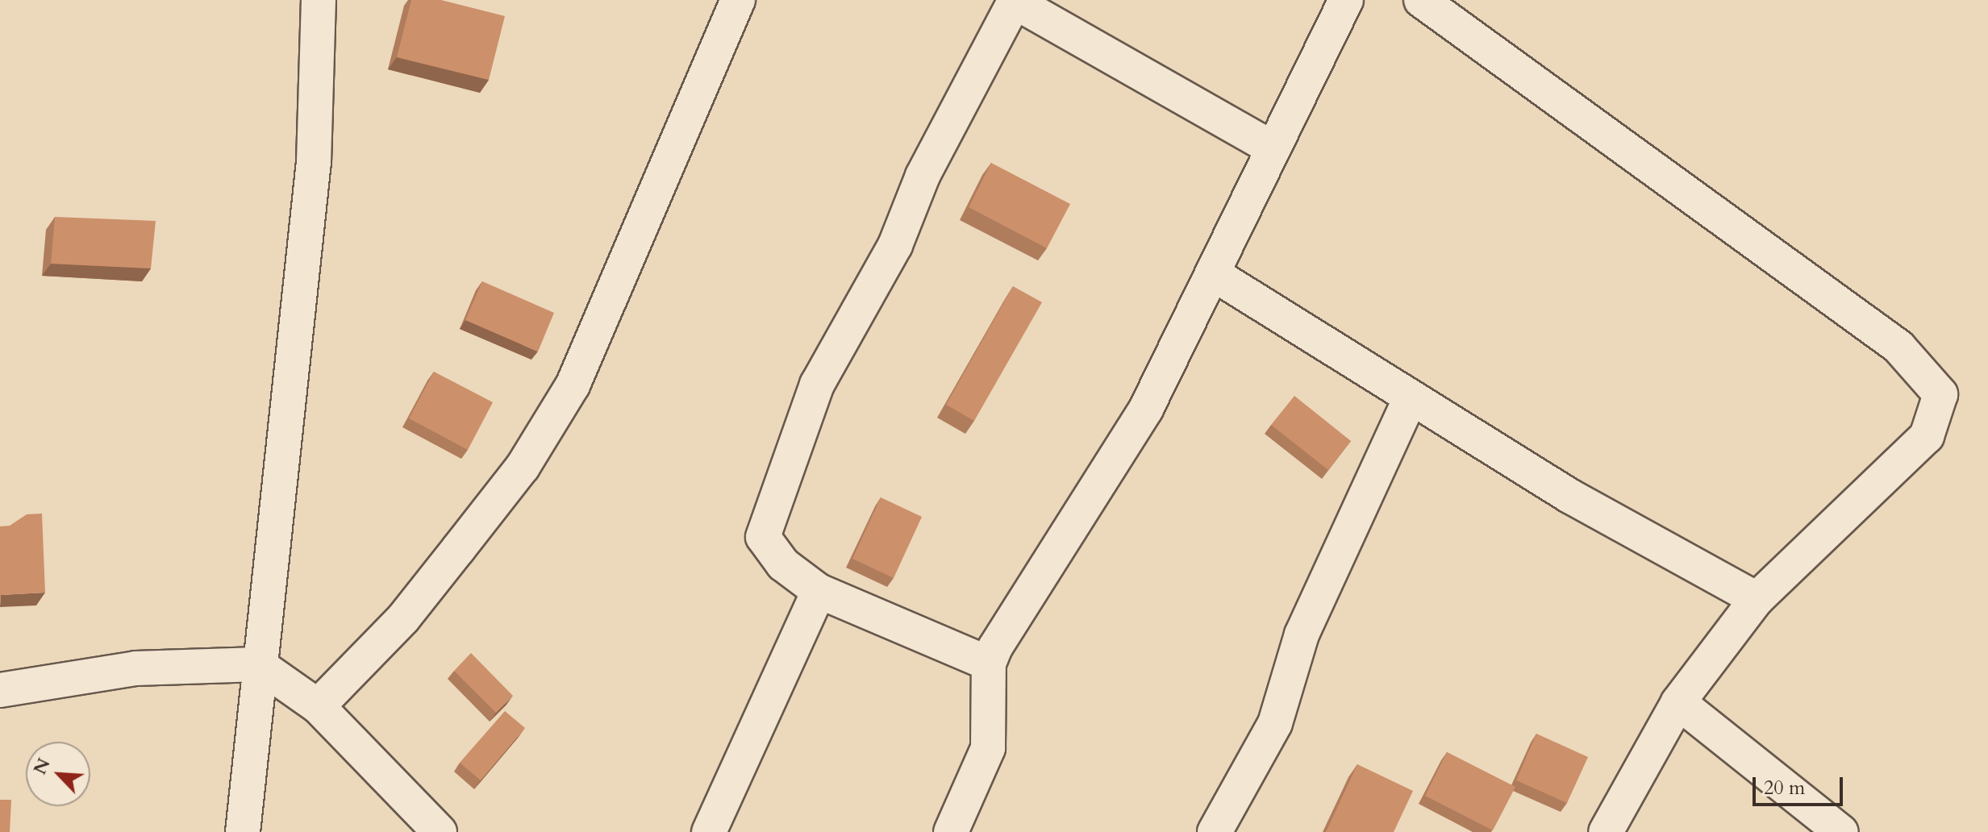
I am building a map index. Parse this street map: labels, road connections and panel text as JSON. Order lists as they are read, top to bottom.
{
  "scale_bar": "20 m",
  "north": "top left"
}
